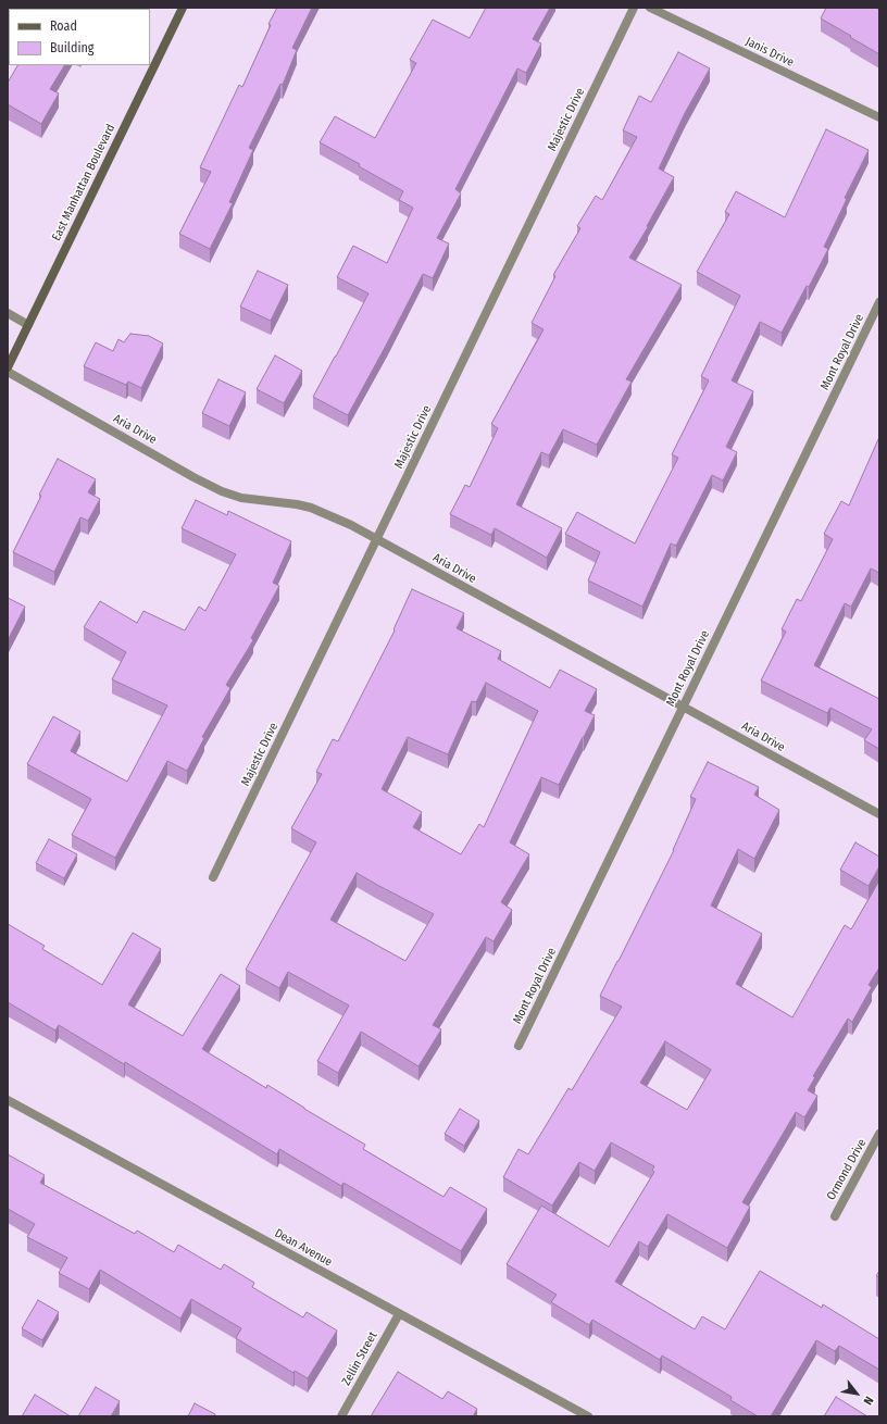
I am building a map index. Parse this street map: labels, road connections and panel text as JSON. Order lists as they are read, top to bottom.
{
  "streets": {
    "main road": ["East Manhattan Boulevard"],
    "street": [
      "Janis Drive",
      "Majestic Drive",
      "Mont Royal Drive",
      "Aria Drive",
      "Ormond Drive",
      "Dean Avenue",
      "Zellin Street"
    ]
  },
  "crossings": [
    ["Majestic Drive", "Aria Drive"],
    ["Mont Royal Drive", "Aria Drive"],
    ["Dean Avenue", "Zellin Street"]
  ],
  "legend": ["Road", "Building"],
  "north": "bottom right"
}
